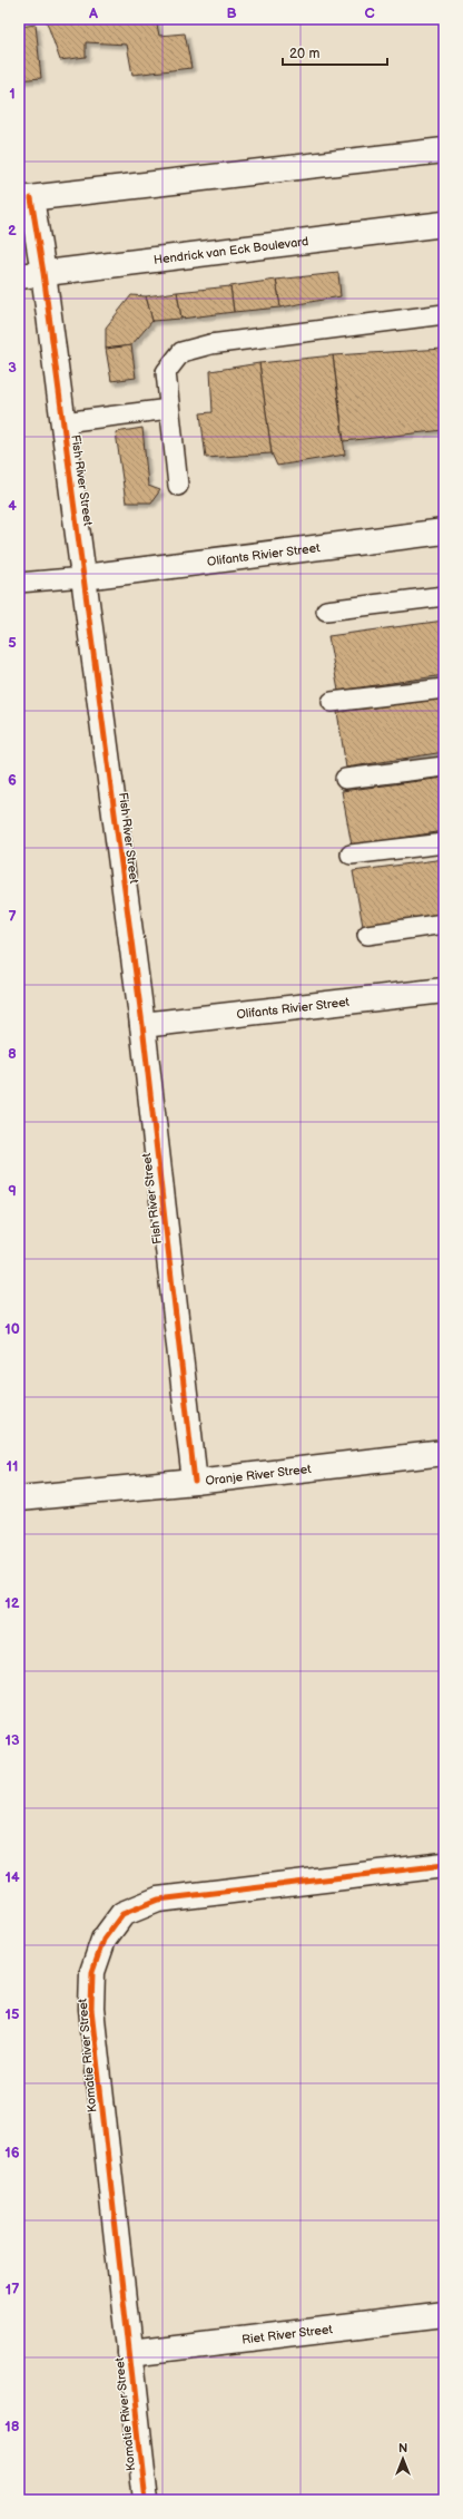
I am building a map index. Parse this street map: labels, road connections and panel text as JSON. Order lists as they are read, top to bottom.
{
  "streets": {
    "street": [
      "Hendrick van Eck Boulevard",
      "Fish River Street",
      "Olifants Rivier Street",
      "Oranje River Street",
      "Komatie River Street",
      "Riet River Street"
    ]
  },
  "crossings": [
    ["Hendrick van Eck Boulevard", "Fish River Street"],
    ["Fish River Street", "Olifants Rivier Street"],
    ["Fish River Street", "Oranje River Street"],
    ["Komatie River Street", "Riet River Street"]
  ],
  "scale_bar": "20 m",
  "north": "top",
  "grid": {
    "columns": ["A", "B", "C"],
    "rows": [
      "1",
      "2",
      "3",
      "4",
      "5",
      "6",
      "7",
      "8",
      "9",
      "10",
      "11",
      "12",
      "13",
      "14",
      "15",
      "16",
      "17",
      "18"
    ]
  }
}
